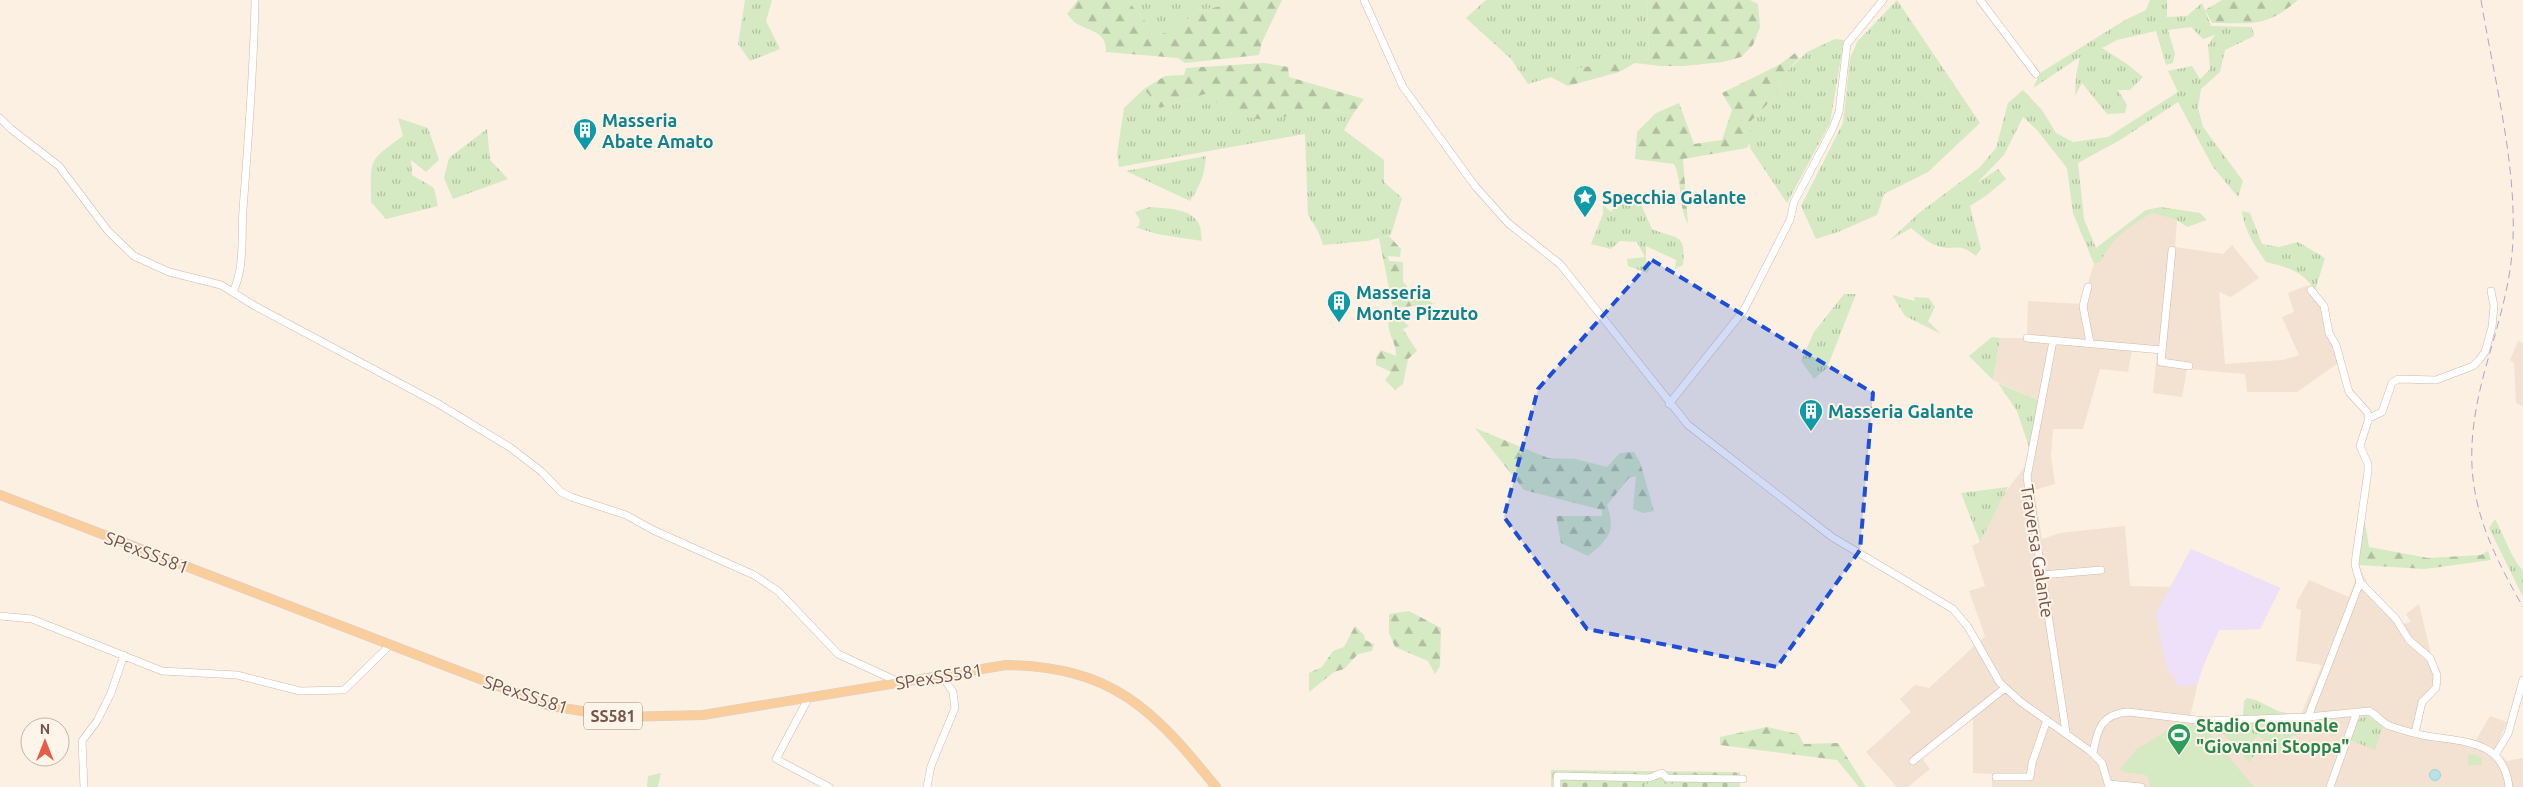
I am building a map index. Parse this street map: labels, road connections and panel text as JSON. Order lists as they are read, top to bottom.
{
  "streets": {
    "main road": ["SPexSS581", "SS581"],
    "street": ["Traversa Galante"]
  },
  "places": {
    "building": ["Masseria Abate Amato", "Masseria Monte Pizzuto", "Masseria Galante"],
    "place": ["Specchia Galante"],
    "sports": ["Stadio Comunale \"Giovanni Stoppa\""]
  },
  "north": "top"
}
